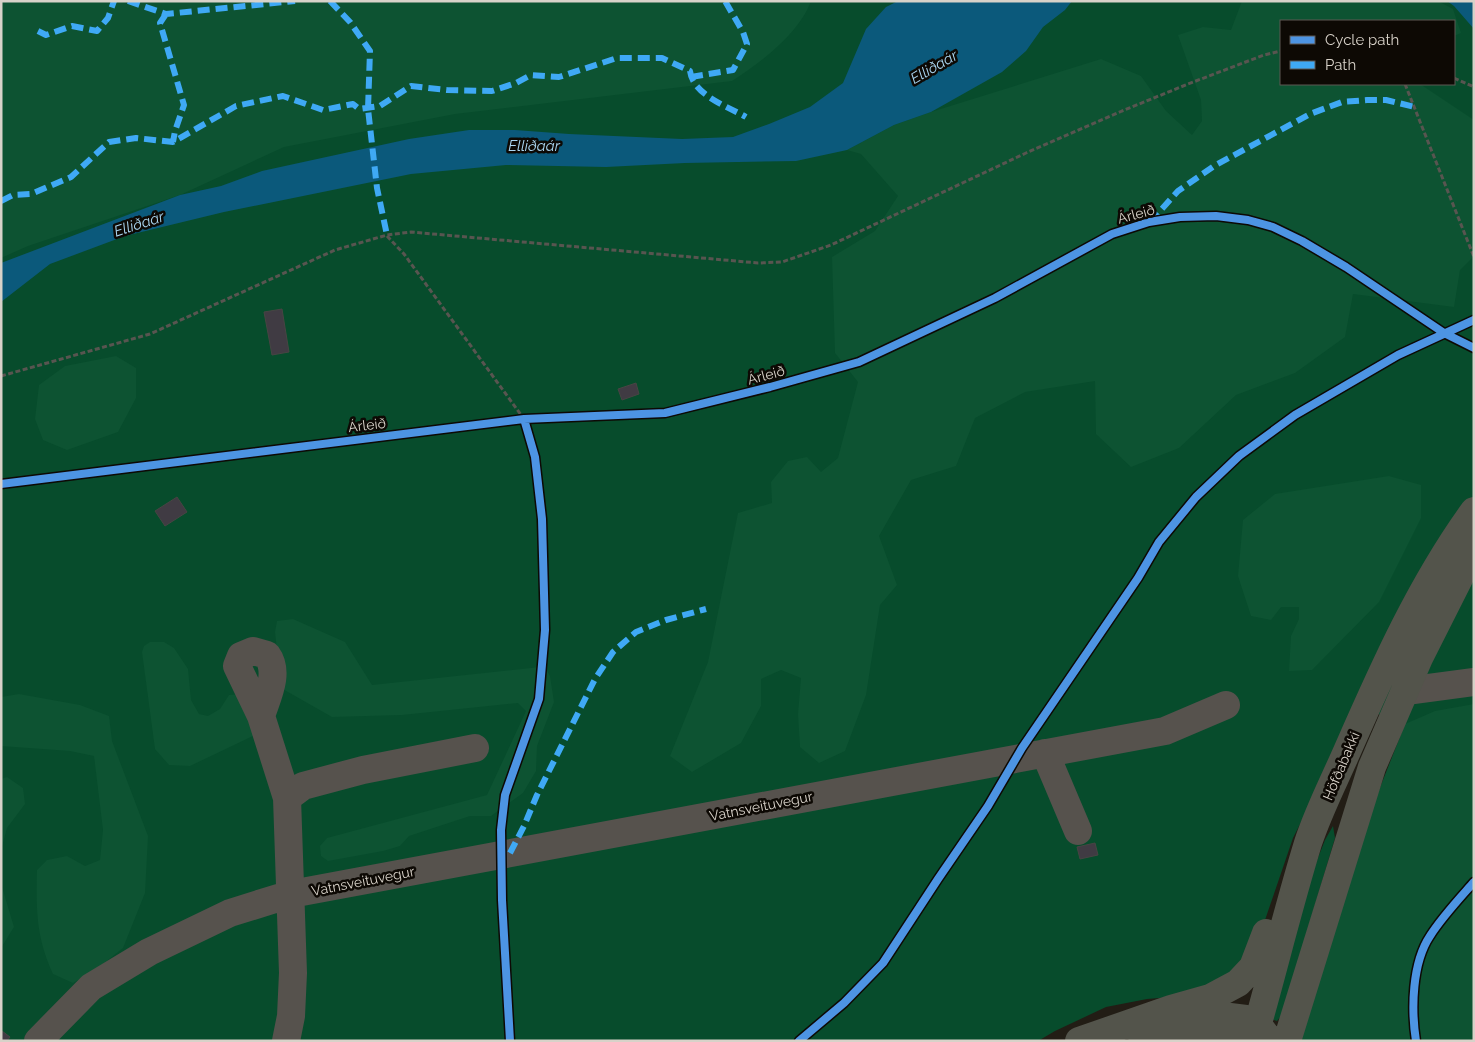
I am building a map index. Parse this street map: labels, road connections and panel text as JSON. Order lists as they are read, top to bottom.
{
  "streets": {
    "main road": ["Höfðabakki"],
    "street": ["Vatnsveituvegur"],
    "cycle path": ["Árleið"]
  },
  "water": ["Elliðaár"],
  "legend": ["Cycle path", "Path"]
}
